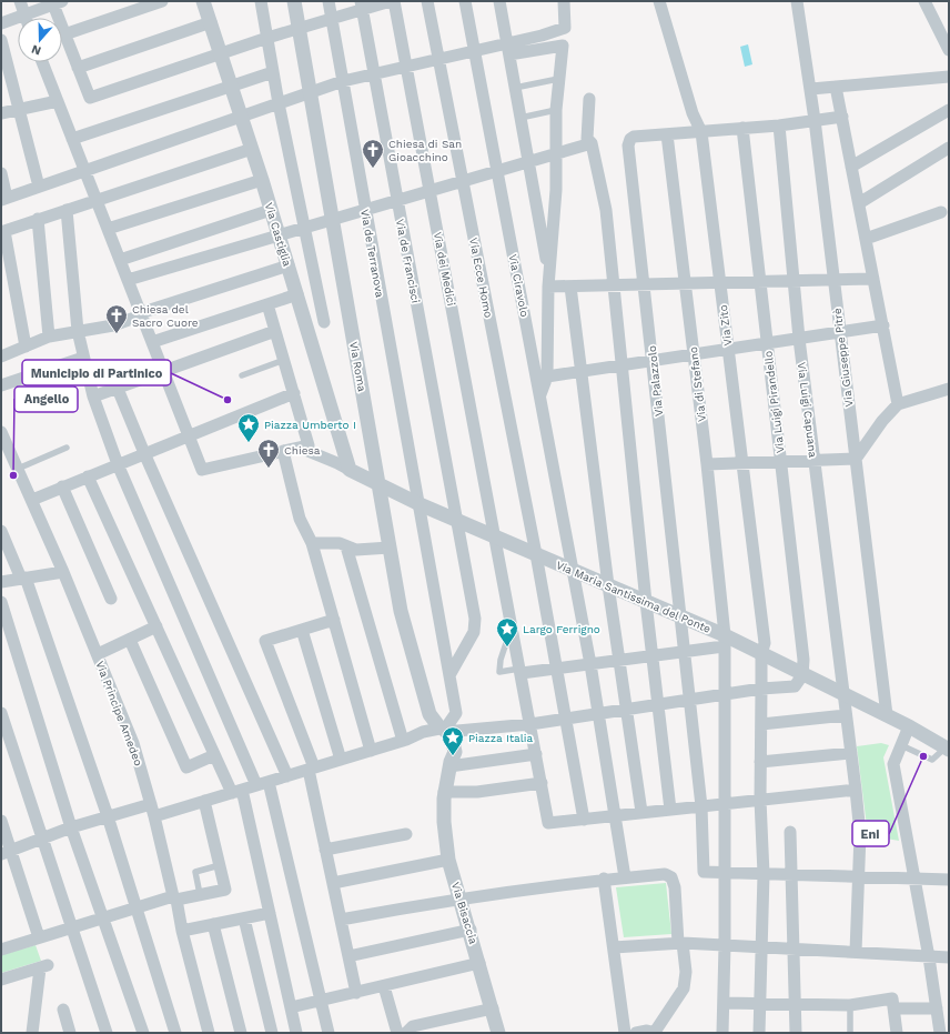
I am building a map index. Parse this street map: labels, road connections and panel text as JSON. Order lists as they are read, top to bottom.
{
  "streets": {
    "street": [
      "Via Castiglia",
      "Via de Terranova",
      "Via de Francisci",
      "Via dei Medici",
      "Via Ecce Homo",
      "Via Ciravolo",
      "Via Zito",
      "Via Giuseppe Pitrè",
      "Via Roma",
      "Via Palazzolo",
      "Via di Stefano",
      "Via Luigi Pirandello",
      "Via Luigi Capuana",
      "Via Maria Santissima del Ponte",
      "Via Principe Amedeo",
      "Via Bisaccia"
    ]
  },
  "crossings": [
    ["Via Castiglia", "Via Maria Santissima del Ponte"],
    ["Via de Terranova", "Via de Francisci"],
    ["Via de Terranova", "Via Roma"],
    ["Via de Terranova", "Via Maria Santissima del Ponte"],
    ["Via de Francisci", "Via Maria Santissima del Ponte"],
    ["Via dei Medici", "Via Ecce Homo"],
    ["Via dei Medici", "Via Maria Santissima del Ponte"],
    ["Via Ecce Homo", "Via Maria Santissima del Ponte"],
    ["Via Ciravolo", "Via Maria Santissima del Ponte"],
    ["Via Zito", "Via Maria Santissima del Ponte"],
    ["Via Giuseppe Pitrè", "Via Maria Santissima del Ponte"],
    ["Via Roma", "Via Maria Santissima del Ponte"],
    ["Via Palazzolo", "Via di Stefano"],
    ["Via Palazzolo", "Via Maria Santissima del Ponte"],
    ["Via di Stefano", "Via Maria Santissima del Ponte"],
    ["Via Luigi Pirandello", "Via Maria Santissima del Ponte"],
    ["Via Luigi Capuana", "Via Maria Santissima del Ponte"]
  ],
  "places": {
    "church": ["Chiesa di San Gioacchino", "Chiesa del Sacro Cuore", "Chiesa"],
    "other": ["Municipio di Partinico", "Angello", "Eni"],
    "place": ["Piazza Umberto I", "Largo Ferrigno", "Piazza Italia"]
  },
  "north": "bottom"
}
